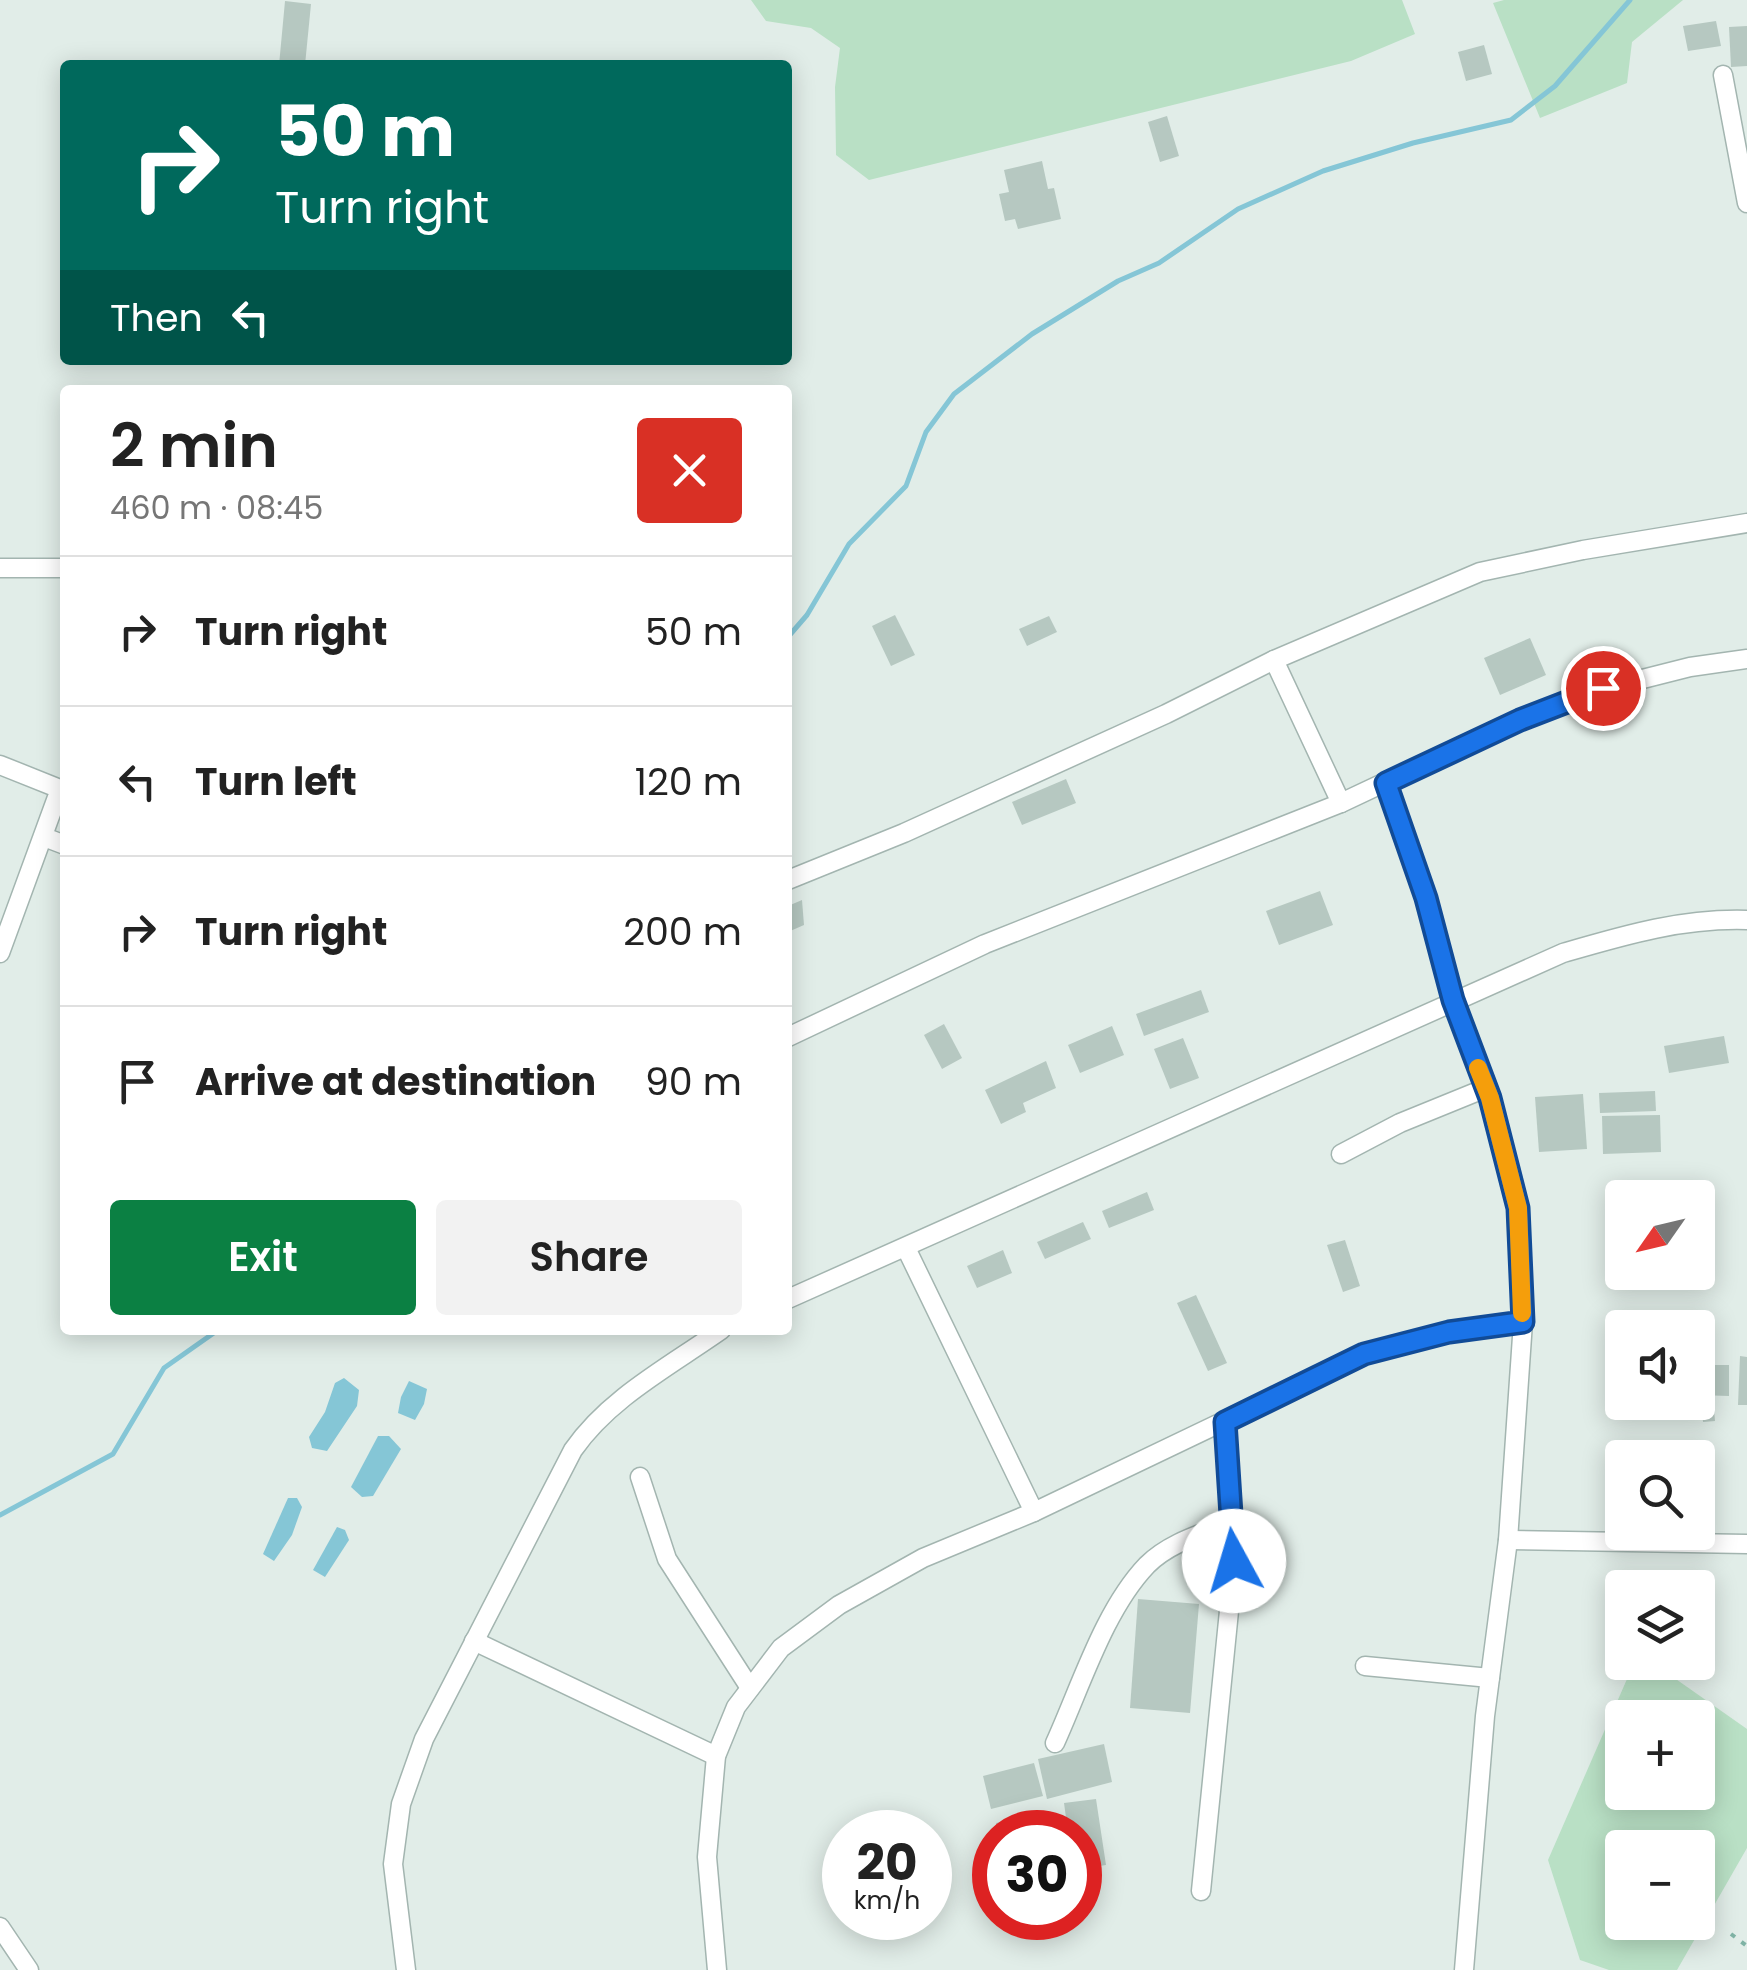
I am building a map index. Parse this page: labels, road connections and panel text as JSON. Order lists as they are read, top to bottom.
{
  "north": "bottom left",
  "page": {
    "turn": ["50 m", "Turn right"],
    "then": "Then",
    "heading": ["2 min", "460 m · 08:45"],
    "list": [
      {
        "name": "Turn right",
        "value": "50 m"
      },
      {
        "name": "Turn left",
        "value": "120 m"
      },
      {
        "name": "Turn right",
        "value": "200 m"
      },
      {
        "name": "Arrive at destination",
        "value": "90 m"
      }
    ],
    "map_buttons": ["+", "−"],
    "buttons": ["Exit", "Share"],
    "speed": "20 km/h",
    "limit": "30"
  }
}
